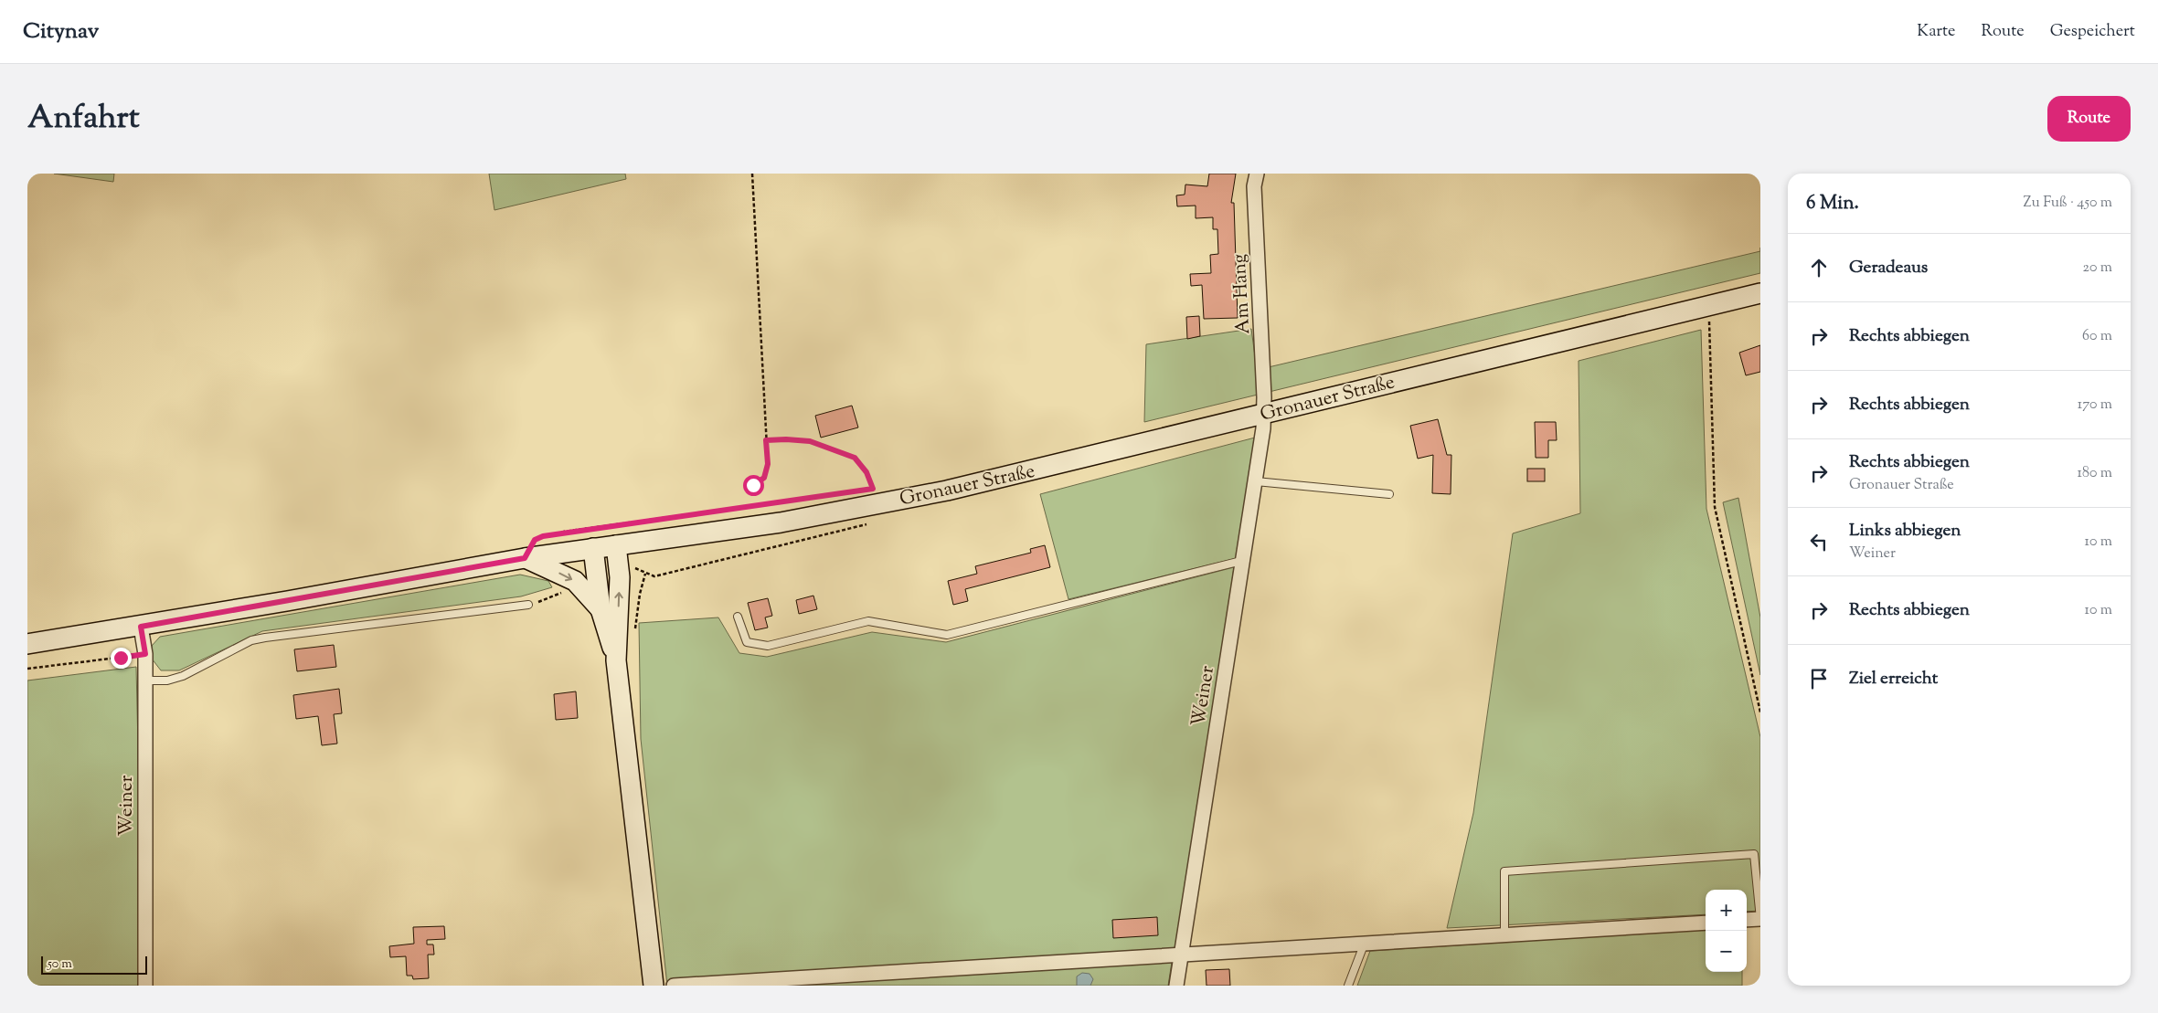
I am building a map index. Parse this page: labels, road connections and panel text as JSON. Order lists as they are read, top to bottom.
{
  "streets": {
    "main road": ["Gronauer Straße"],
    "street": ["Am Hang", "Weiner"]
  },
  "crossings": [
    ["Am Hang", "Gronauer Straße"],
    ["Am Hang", "Weiner"],
    ["Gronauer Straße", "Weiner"]
  ],
  "scale_bar": "50 m",
  "page": {
    "header": "Citynav",
    "nav": ["Karte", "Route", "Gespeichert"],
    "title": "Anfahrt",
    "buttons": "Route",
    "heading": ["6 Min.", "Zu Fuß · 450 m"],
    "list": [
      ["Geradeaus", "20 m"],
      ["Rechts abbiegen", "60 m"],
      ["Rechts abbiegen", "170 m"],
      ["Rechts abbiegen", "Gronauer Straße", "180 m"],
      ["Links abbiegen", "Weiner", "10 m"],
      ["Rechts abbiegen", "10 m"],
      "Ziel erreicht"
    ],
    "map_buttons": ["+", "−"],
    "scale": "50 m"
  }
}
